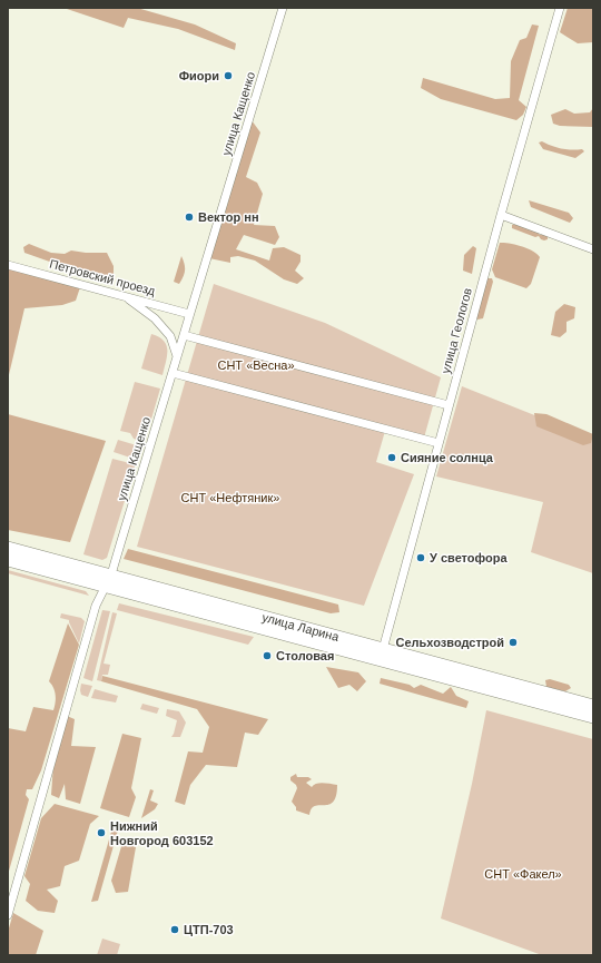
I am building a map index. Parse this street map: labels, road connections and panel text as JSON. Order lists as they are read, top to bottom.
{
  "streets": {
    "main road": ["улица Ларина"],
    "street": ["улица Кащенко", "Петровский проезд", "улица Геологов"]
  },
  "crossings": [
    ["улица Кащенко", "Петровский проезд"],
    ["улица Кащенко", "улица Ларина"],
    ["улица Геологов", "улица Ларина"]
  ],
  "parks": ["СНТ «Весна»", "СНТ «Нефтяник»", "СНТ «Факел»"],
  "places": [
    "Фиори",
    "Вектор нн",
    "Сияние солнца",
    "У светофора",
    "Сельхозводстрой",
    "Столовая",
    "Нижний Новгород 603152",
    "ЦТП-703"
  ]
}
